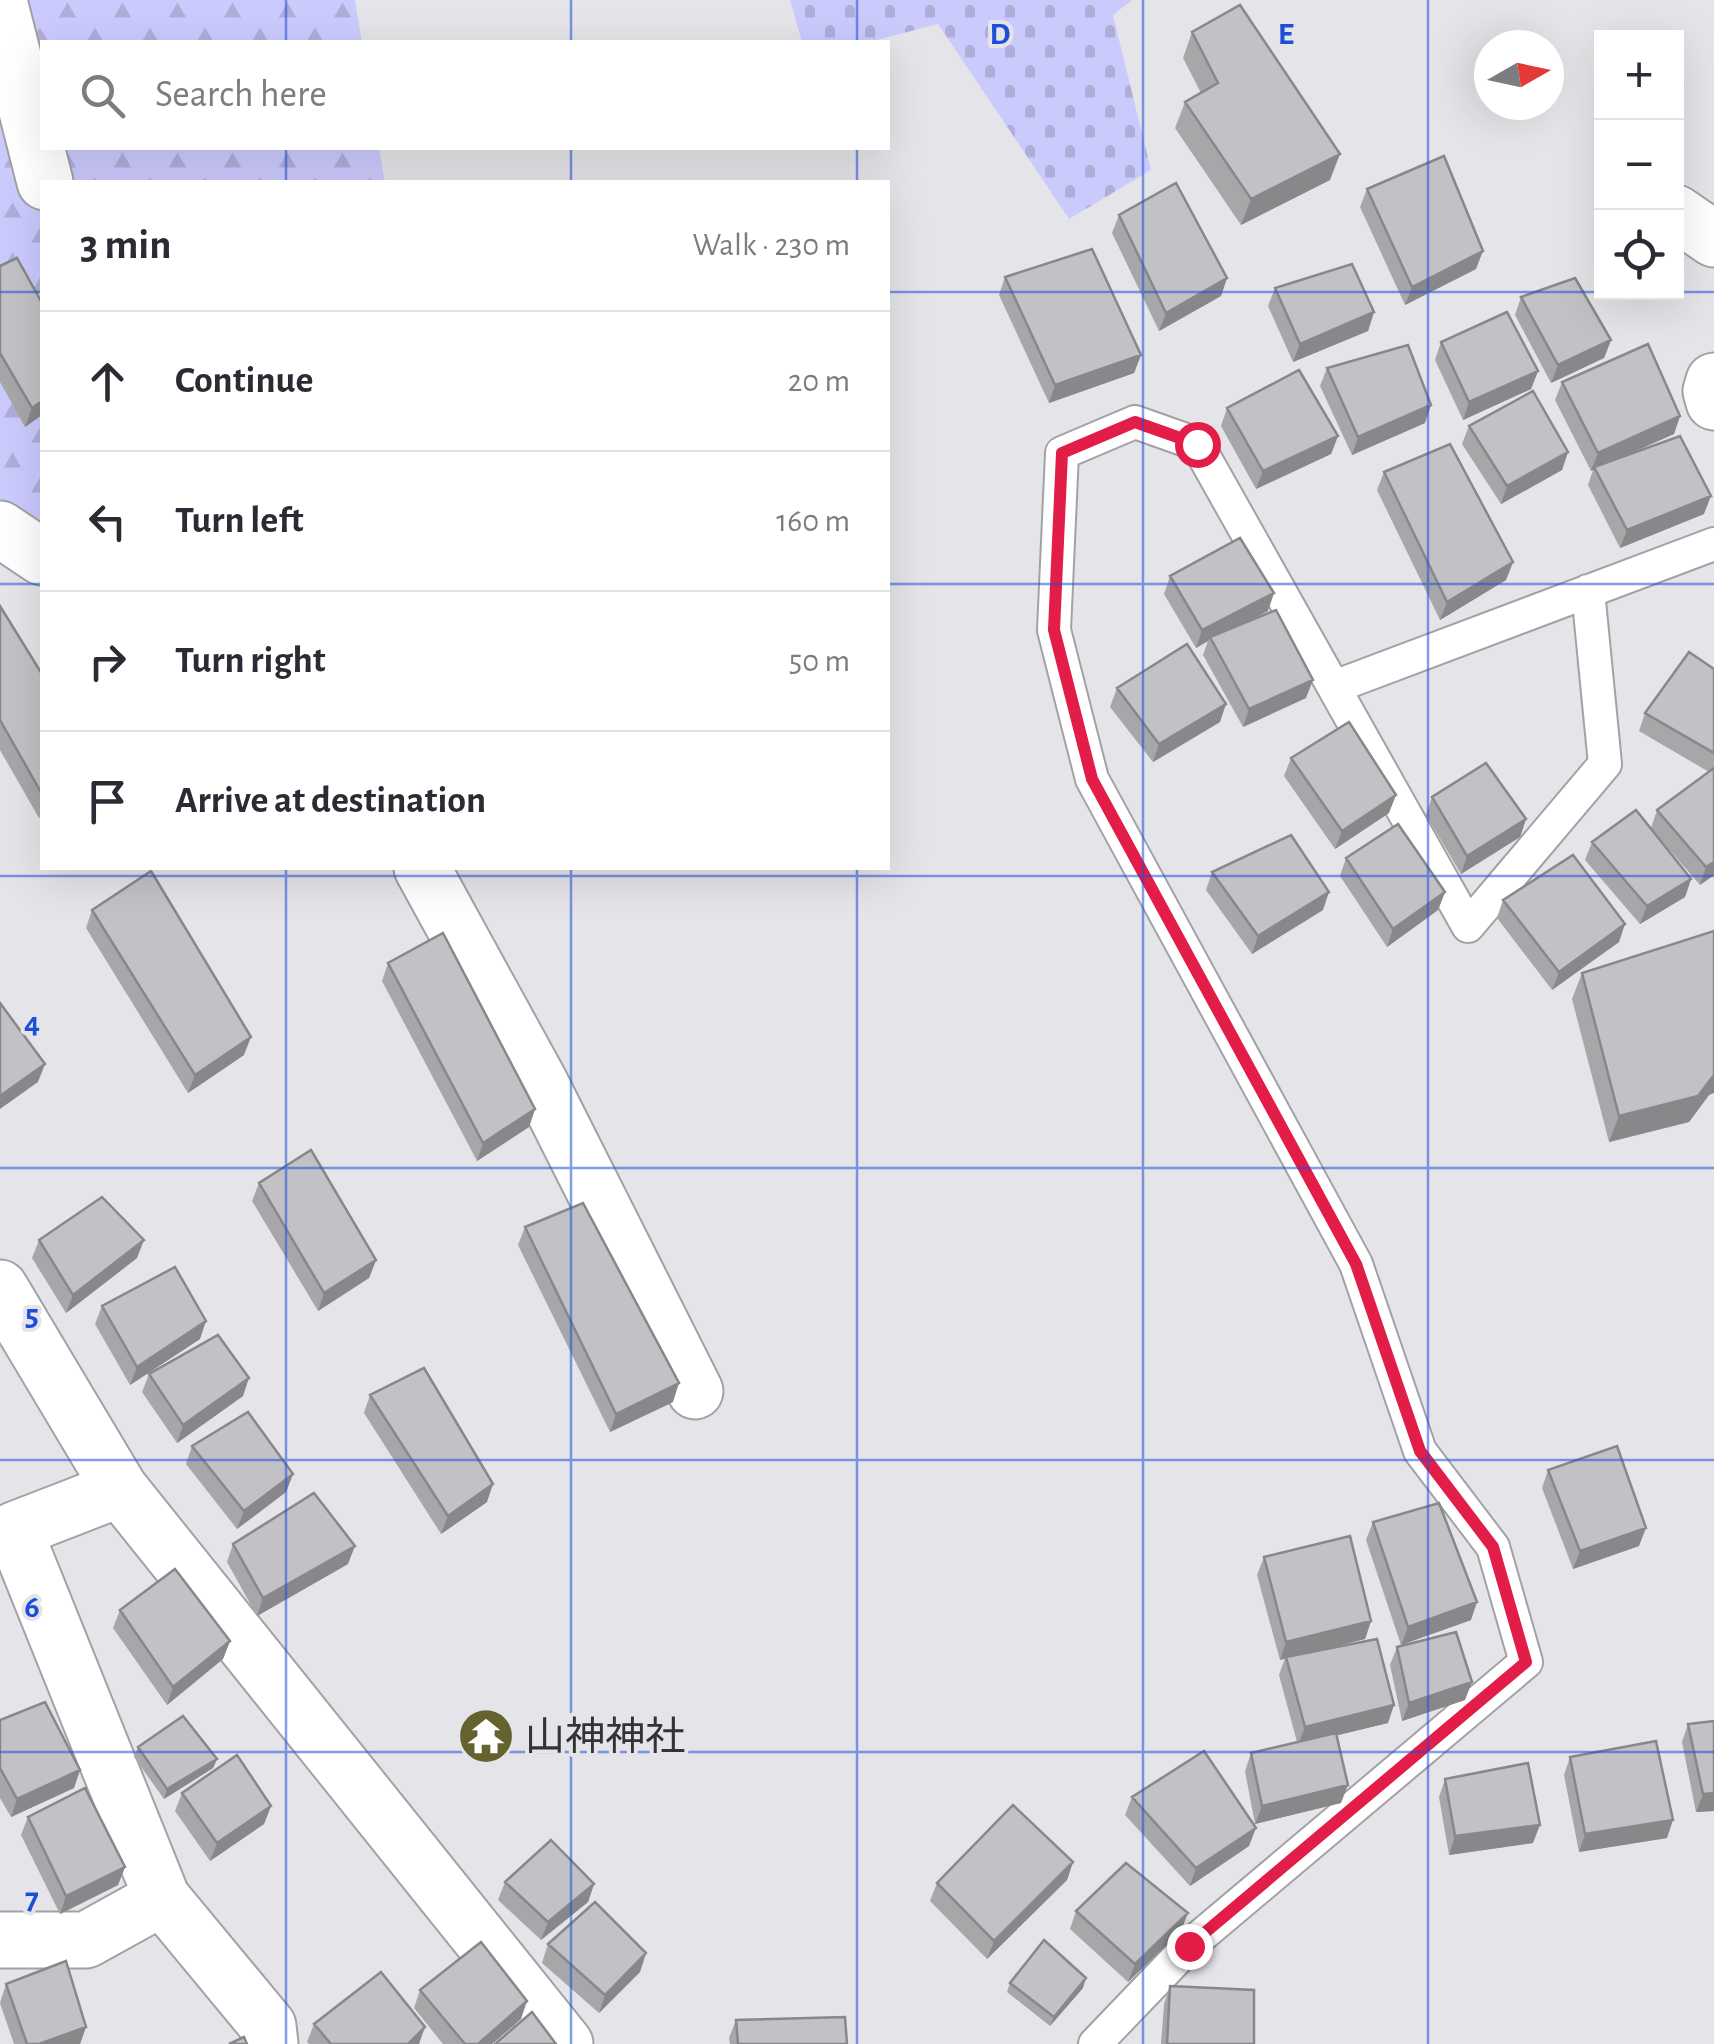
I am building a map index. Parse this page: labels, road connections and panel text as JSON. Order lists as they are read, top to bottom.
{
  "places": {
    "temple": ["山神神社"]
  },
  "north": "right",
  "page": {
    "map_buttons": ["+", "−"],
    "search": "Search here",
    "heading": ["3 min", "Walk · 230 m"],
    "list": [
      ["Continue", "20 m"],
      ["Turn left", "160 m"],
      ["Turn right", "50 m"],
      "Arrive at destination"
    ]
  },
  "grid": {
    "columns": ["D", "E"],
    "rows": [
      "4",
      "5",
      "6",
      "7"
    ]
  }
}
